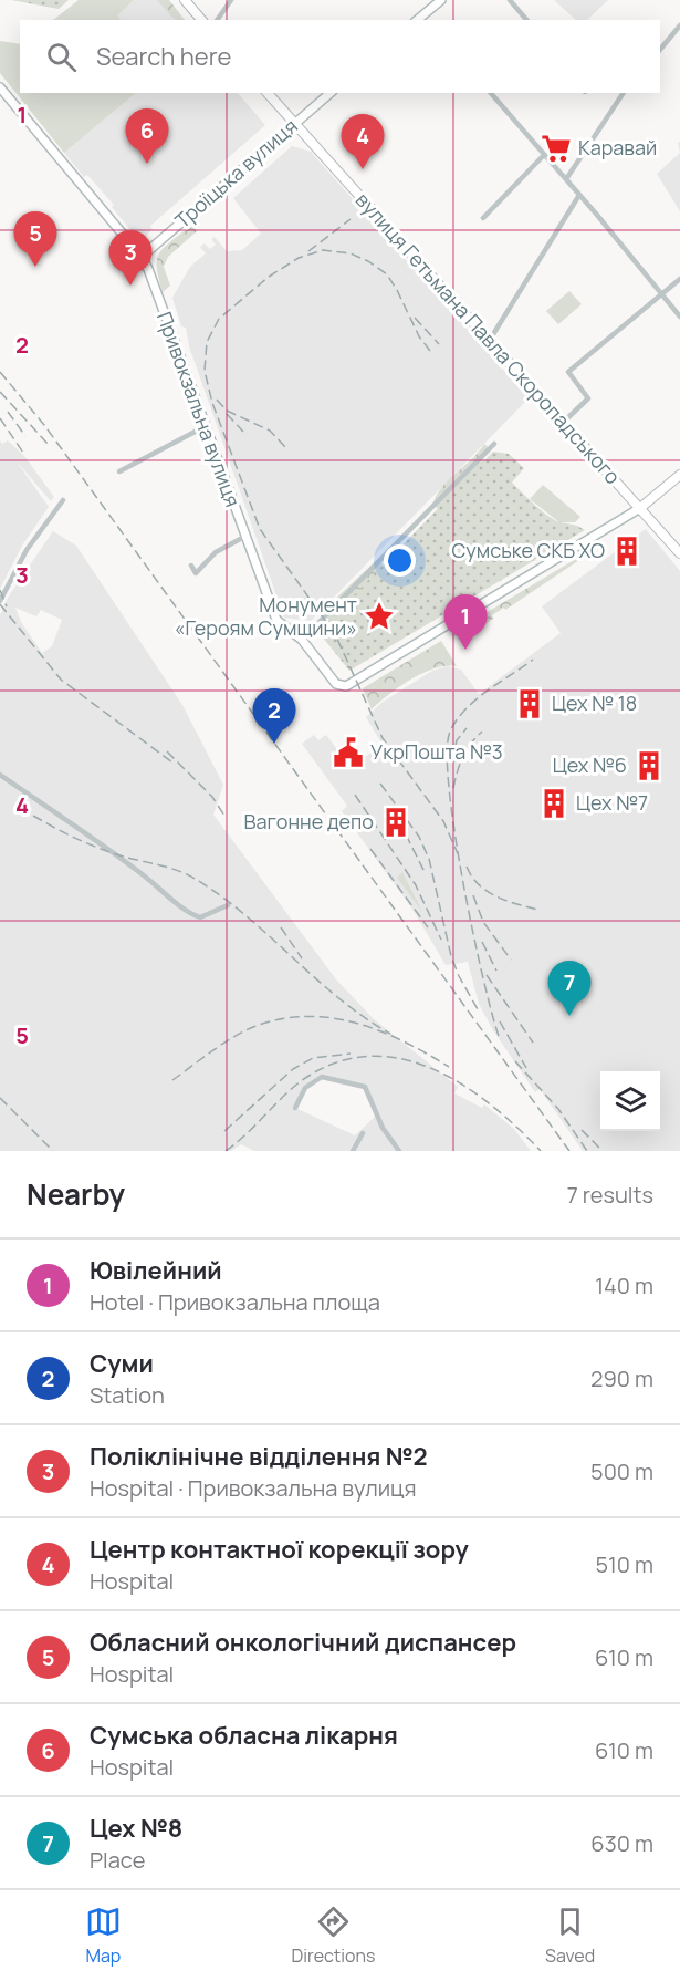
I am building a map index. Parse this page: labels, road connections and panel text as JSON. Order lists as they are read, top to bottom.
{
  "streets": {
    "main road": ["Троїцька вулиця", "вулиця Гетьмана Павла Скоропадського", "Привокзальна вулиця"]
  },
  "crossings": [
    ["Троїцька вулиця", "вулиця Гетьмана Павла Скоропадського"],
    ["Троїцька вулиця", "Привокзальна вулиця"]
  ],
  "places": {
    "supermarket": ["Каравай"],
    "building": [
      "Сумське СКБ ХО",
      "Цех № 18",
      "Цех №6",
      "Цех №7",
      "Вагонне депо"
    ],
    "place": ["Монумент «Героям Сумщини»"],
    "public building": ["УкрПошта №3"]
  },
  "page": {
    "search": "Search here",
    "pins": [
      "6",
      "4",
      "5",
      "3",
      "1",
      "2",
      "7"
    ],
    "heading": ["Nearby", "7 results"],
    "list": [
      {
        "mark": "1",
        "name": "Ювілейний",
        "note": "Hotel · Привокзальна площа",
        "value": "140 m"
      },
      {
        "mark": "2",
        "name": "Суми",
        "note": "Station",
        "value": "290 m"
      },
      {
        "mark": "3",
        "name": "Поліклінічне відділення №2",
        "note": "Hospital · Привокзальна вулиця",
        "value": "500 m"
      },
      {
        "mark": "4",
        "name": "Центр контактної корекції зору",
        "note": "Hospital",
        "value": "510 m"
      },
      {
        "mark": "5",
        "name": "Обласний онкологічний диспансер",
        "note": "Hospital",
        "value": "610 m"
      },
      {
        "mark": "6",
        "name": "Сумська обласна лікарня",
        "note": "Hospital",
        "value": "610 m"
      },
      {
        "mark": "7",
        "name": "Цех №8",
        "note": "Place",
        "value": "630 m"
      }
    ],
    "nav": ["Map", "Directions", "Saved"]
  },
  "grid": {
    "rows": [
      "1",
      "2",
      "3",
      "4",
      "5"
    ]
  }
}
